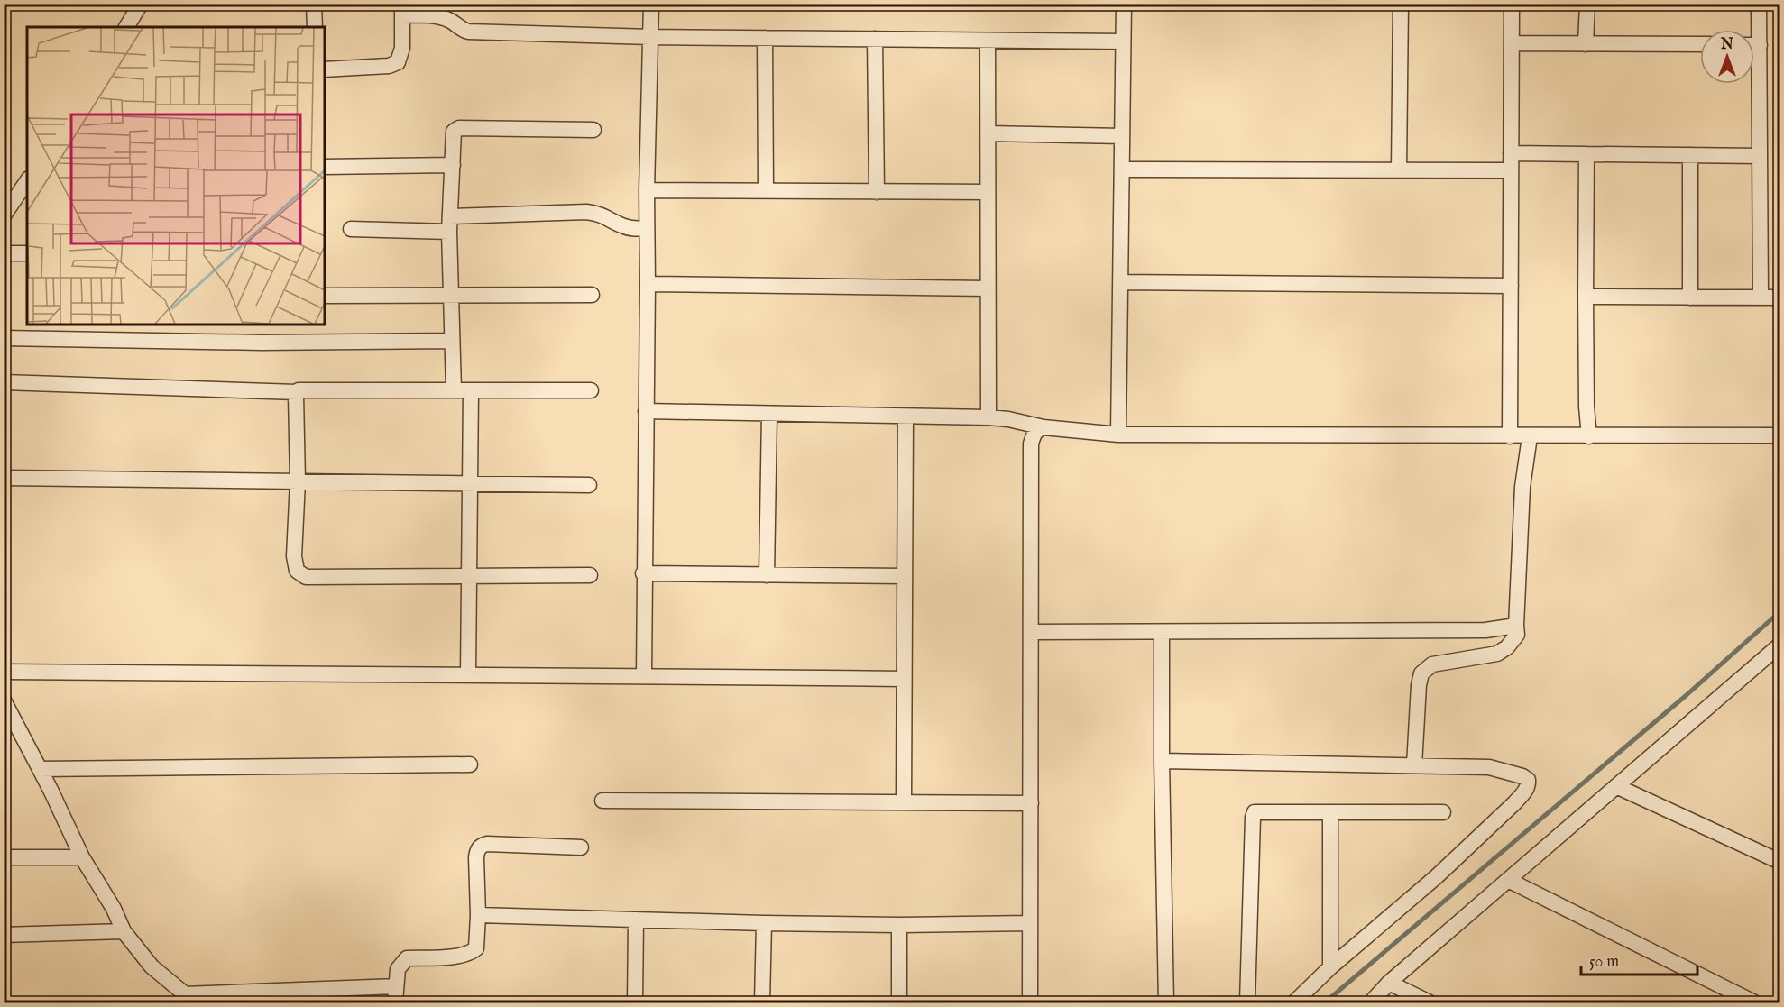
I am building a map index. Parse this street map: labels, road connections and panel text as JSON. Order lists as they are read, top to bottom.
{
  "scale_bar": "50 m",
  "north": "top"
}
